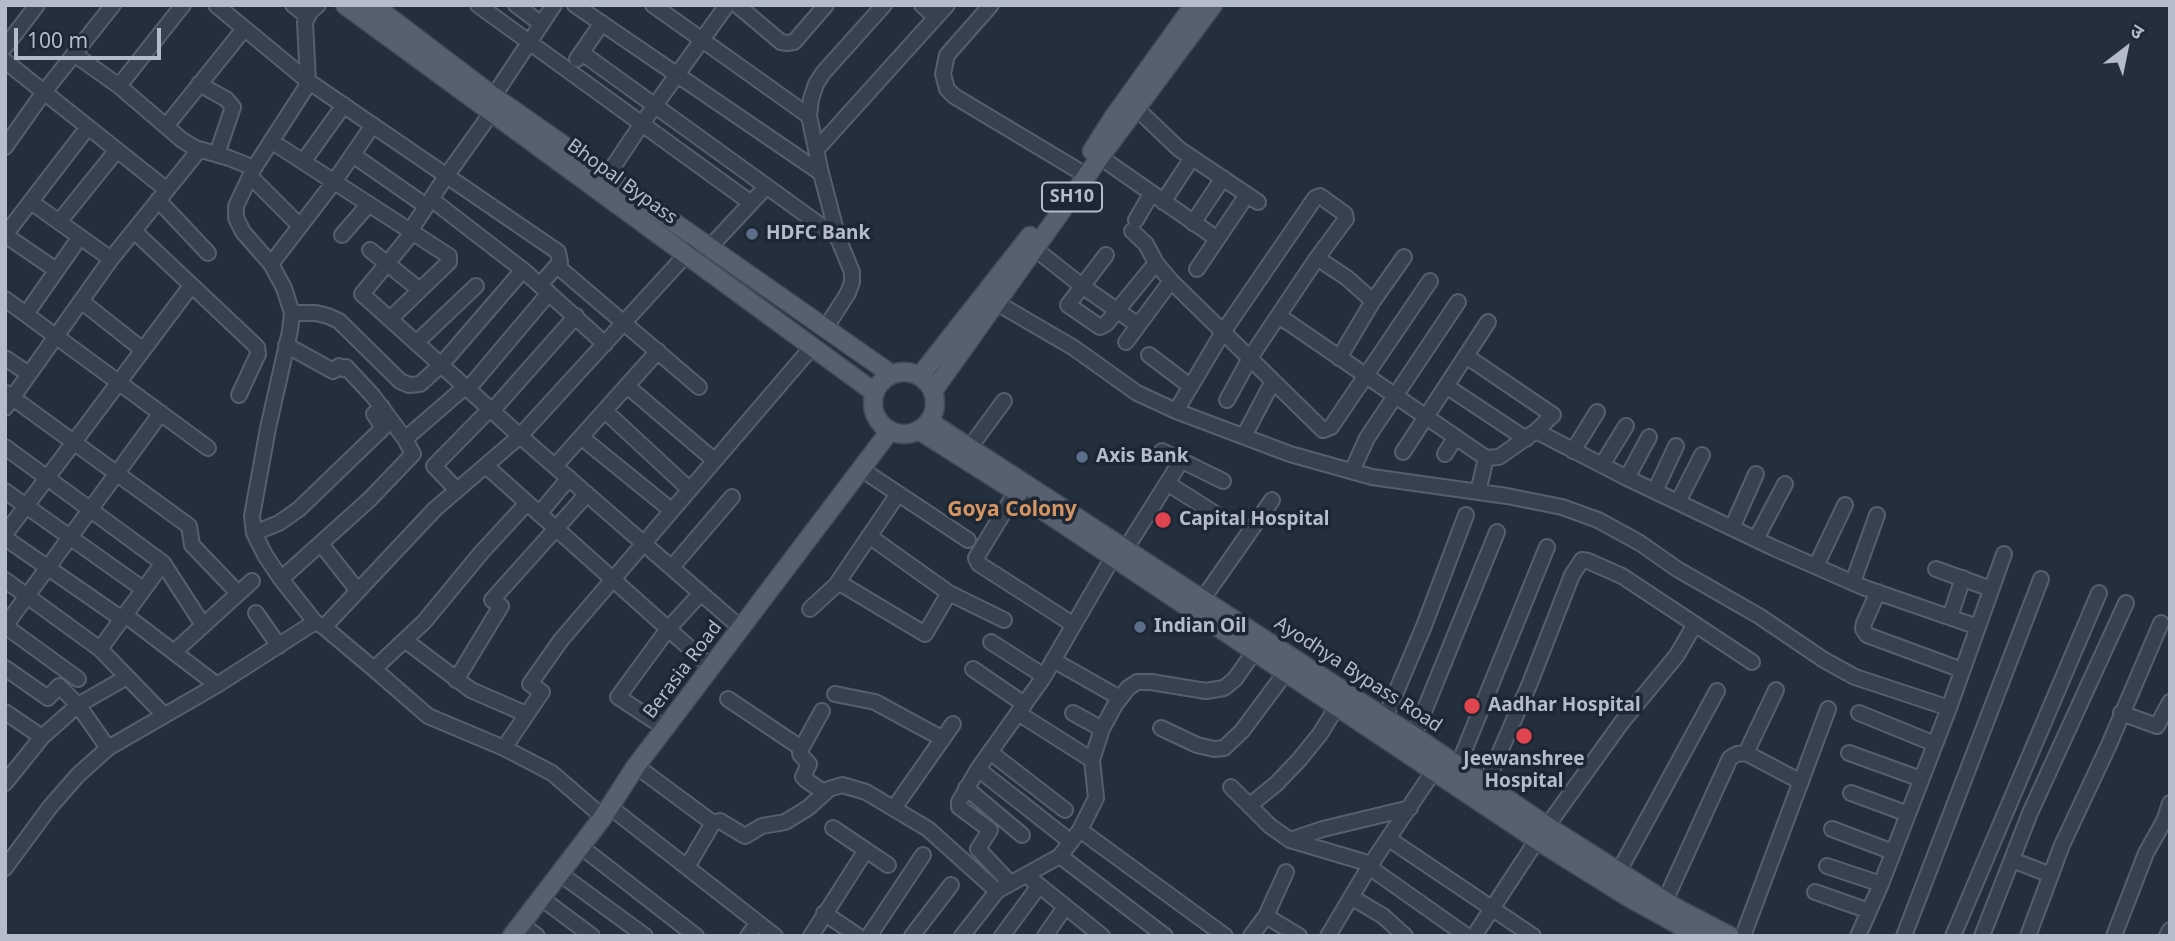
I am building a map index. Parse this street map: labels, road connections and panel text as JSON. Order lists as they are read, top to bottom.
{
  "streets": {
    "main road": [
      "Bhopal Bypass",
      "SH10",
      "Berasia Road",
      "Ayodhya Bypass Road"
    ]
  },
  "crossings": [
    ["Bhopal Bypass", "SH10"],
    ["Bhopal Bypass", "Berasia Road"],
    ["Bhopal Bypass", "Ayodhya Bypass Road"],
    ["SH10", "Berasia Road"],
    ["SH10", "Ayodhya Bypass Road"],
    ["Berasia Road", "Ayodhya Bypass Road"]
  ],
  "districts": ["Goya Colony"],
  "places": [
    "HDFC Bank",
    "Axis Bank",
    "Capital Hospital",
    "Indian Oil",
    "Aadhar Hospital",
    "Jeewanshree Hospital"
  ],
  "scale_bar": "100 m",
  "north": "top right"
}
